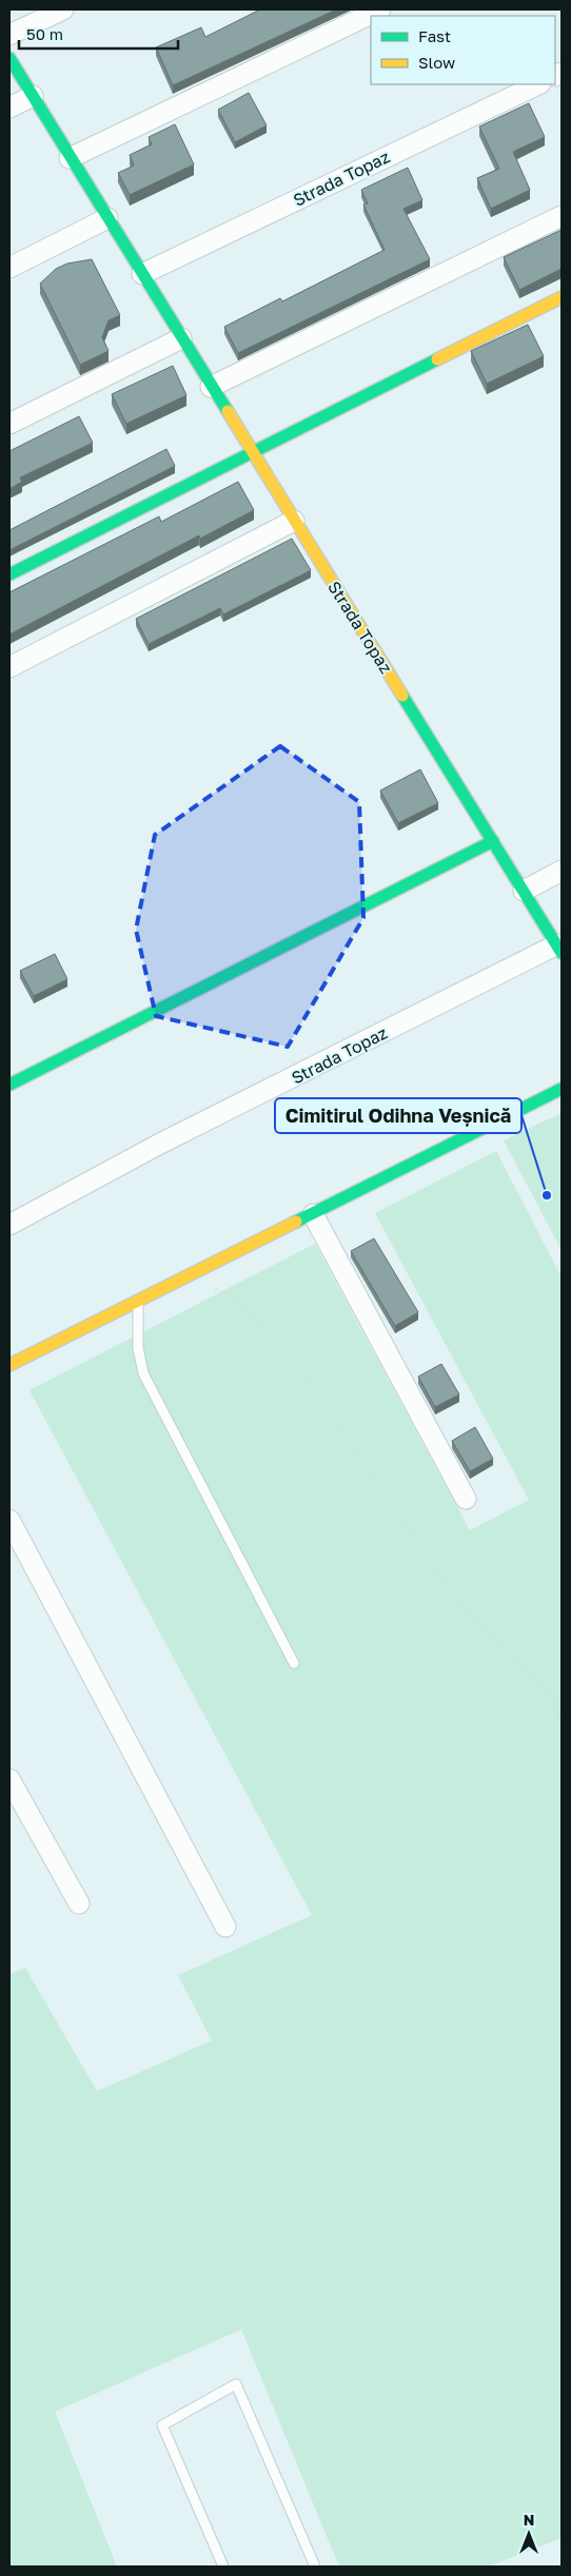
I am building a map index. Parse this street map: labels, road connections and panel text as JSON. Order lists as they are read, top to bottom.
{
  "streets": {
    "street": ["Strada Topaz"]
  },
  "places": ["Cimitirul Odihna Veșnică"],
  "legend": ["Fast", "Slow"],
  "scale_bar": "50 m",
  "north": "top"
}
